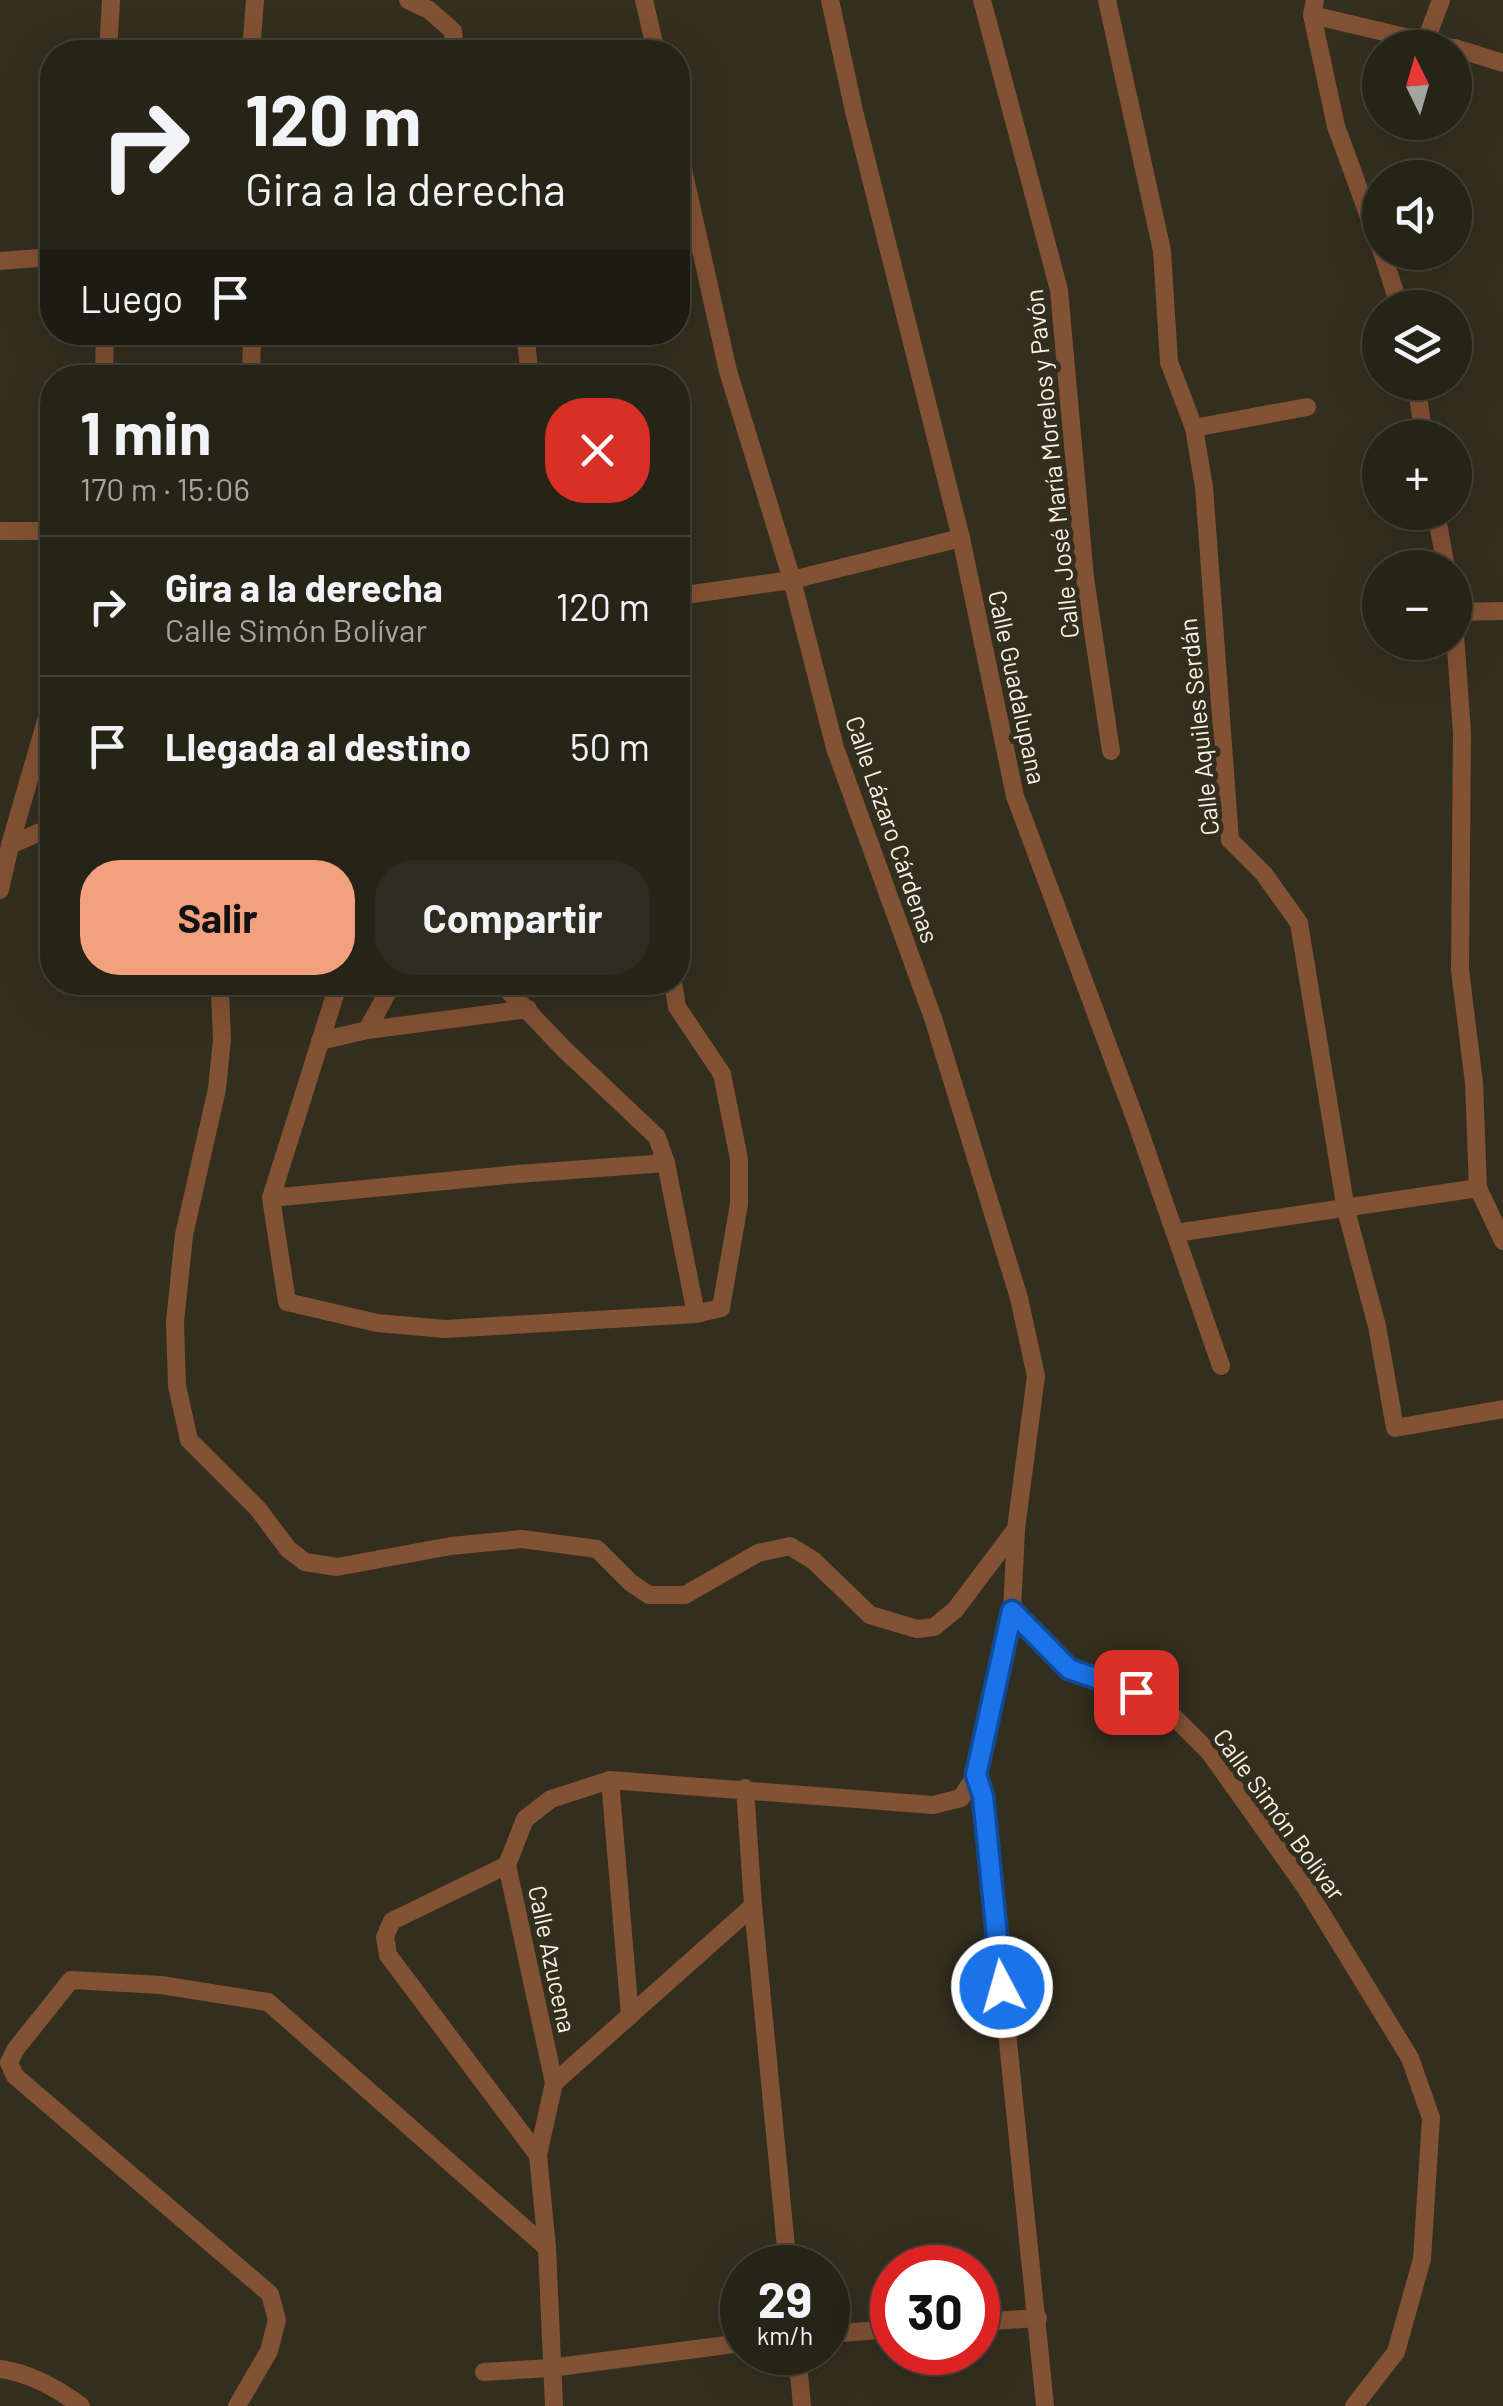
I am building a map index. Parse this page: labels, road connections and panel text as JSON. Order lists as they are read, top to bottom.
{
  "streets": {
    "street": [
      "Calle José María Morelos y Pavón",
      "Calle Guadalupana",
      "Calle Aquiles Serdán",
      "Calle Lázaro Cárdenas",
      "Calle Simón Bolívar",
      "Calle Azucena"
    ]
  },
  "crossings": [
    ["Calle Lázaro Cárdenas", "Calle Simón Bolívar"],
    ["Calle Lázaro Cárdenas", "Calle Azucena"]
  ],
  "north": "top",
  "page": {
    "map_buttons": ["+", "−"],
    "turn": ["120 m", "Gira a la derecha"],
    "then": "Luego",
    "heading": ["1 min", "170 m · 15:06"],
    "list": [
      {
        "name": "Gira a la derecha",
        "note": "Calle Simón Bolívar",
        "value": "120 m"
      },
      {
        "name": "Llegada al destino",
        "value": "50 m"
      }
    ],
    "buttons": ["Salir", "Compartir"],
    "speed": "29 km/h",
    "limit": "30"
  }
}
